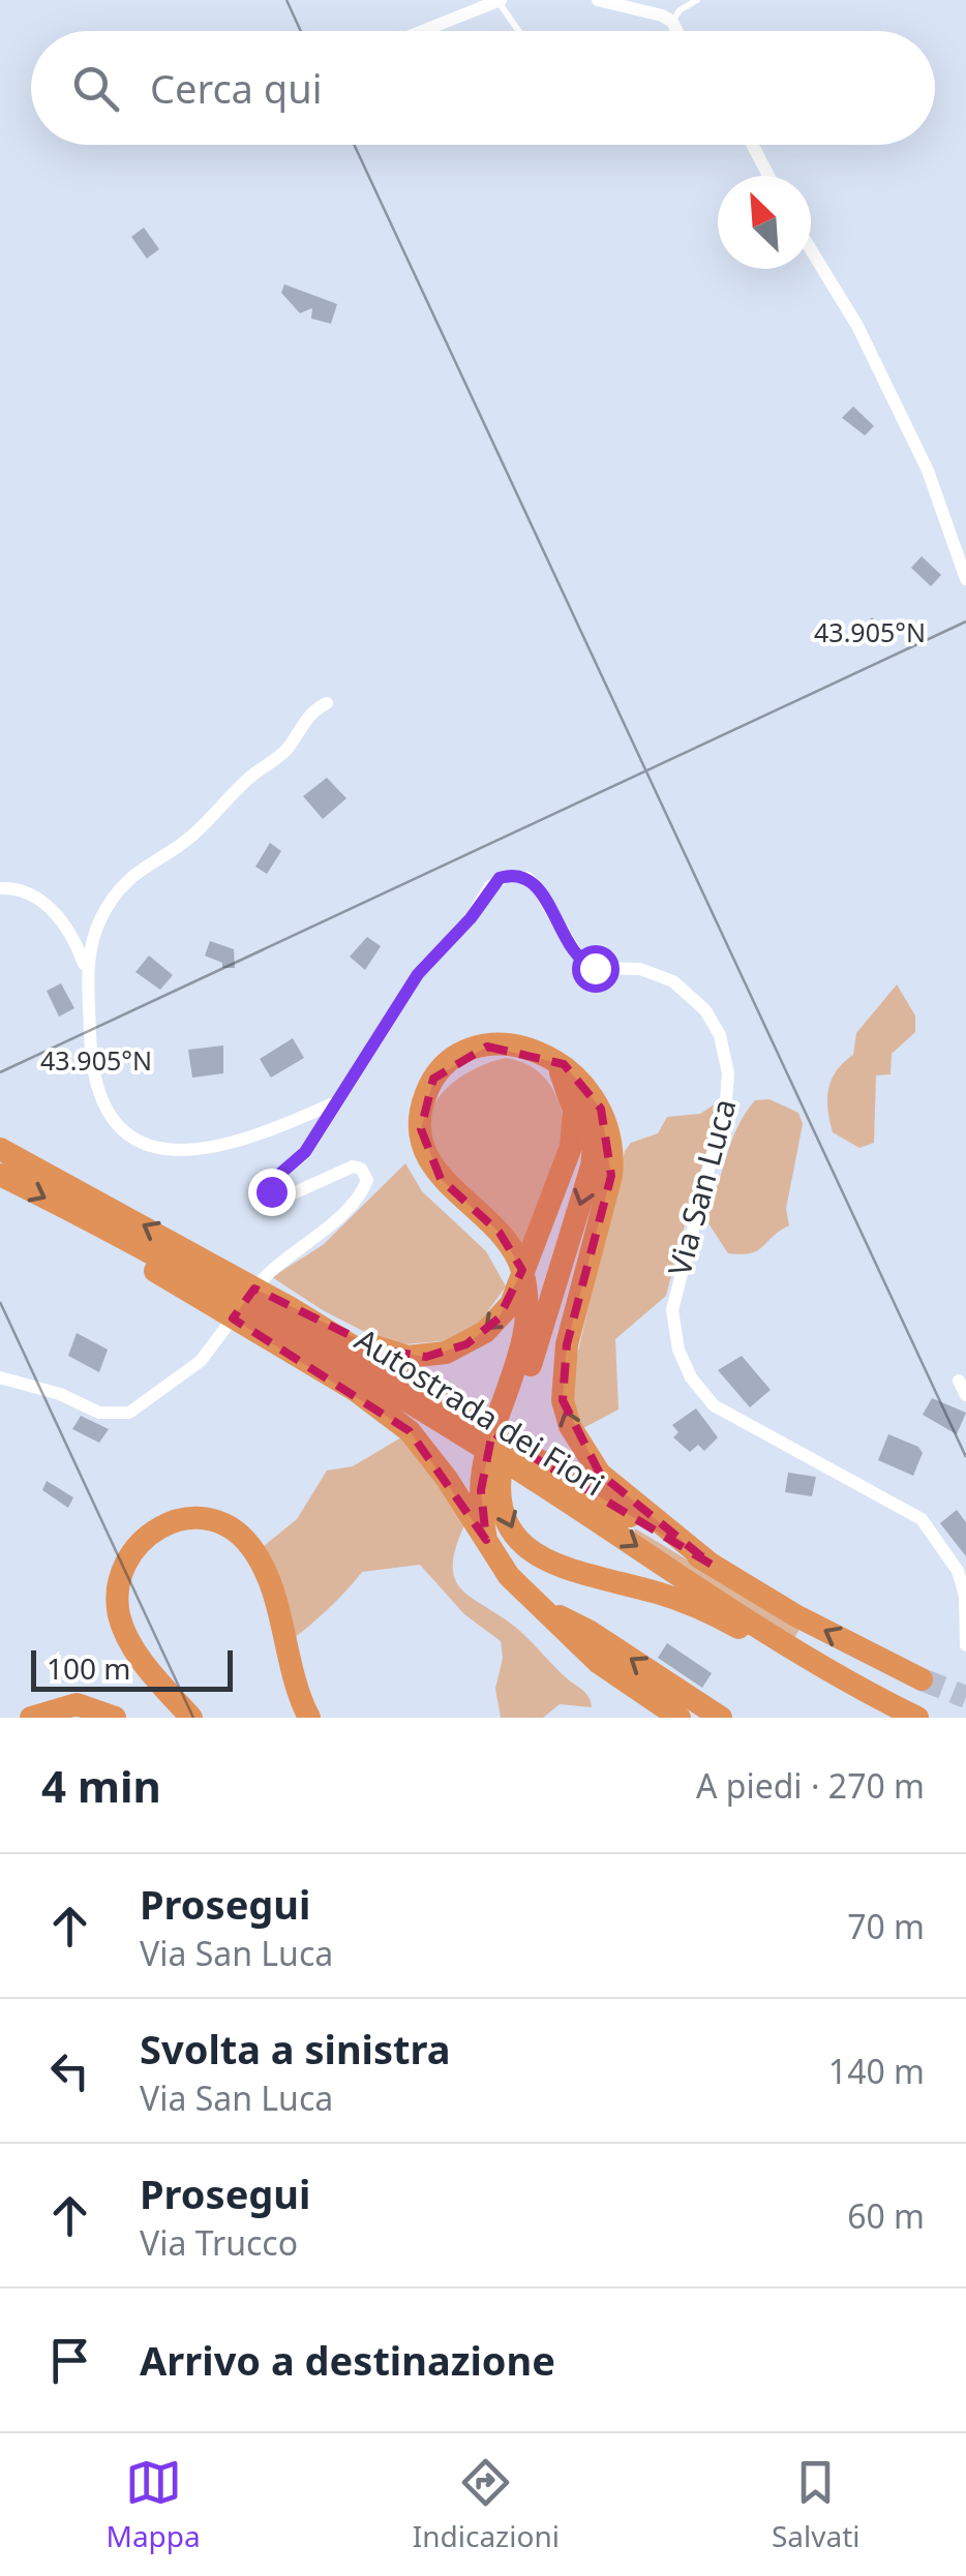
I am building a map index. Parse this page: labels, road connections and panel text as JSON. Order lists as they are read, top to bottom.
{
  "streets": {
    "highway": ["Autostrada dei Fiori"],
    "street": ["Via San Luca"]
  },
  "scale_bar": "100 m",
  "north": "top left",
  "page": {
    "search": "Cerca qui",
    "scale": "100 m",
    "heading": ["4 min", "A piedi · 270 m"],
    "list": [
      ["Prosegui", "Via San Luca", "70 m"],
      ["Svolta a sinistra", "Via San Luca", "140 m"],
      ["Prosegui", "Via Trucco", "60 m"],
      "Arrivo a destinazione"
    ],
    "nav": ["Mappa", "Indicazioni", "Salvati"]
  },
  "coordinates": ["43.905°N"]
}
